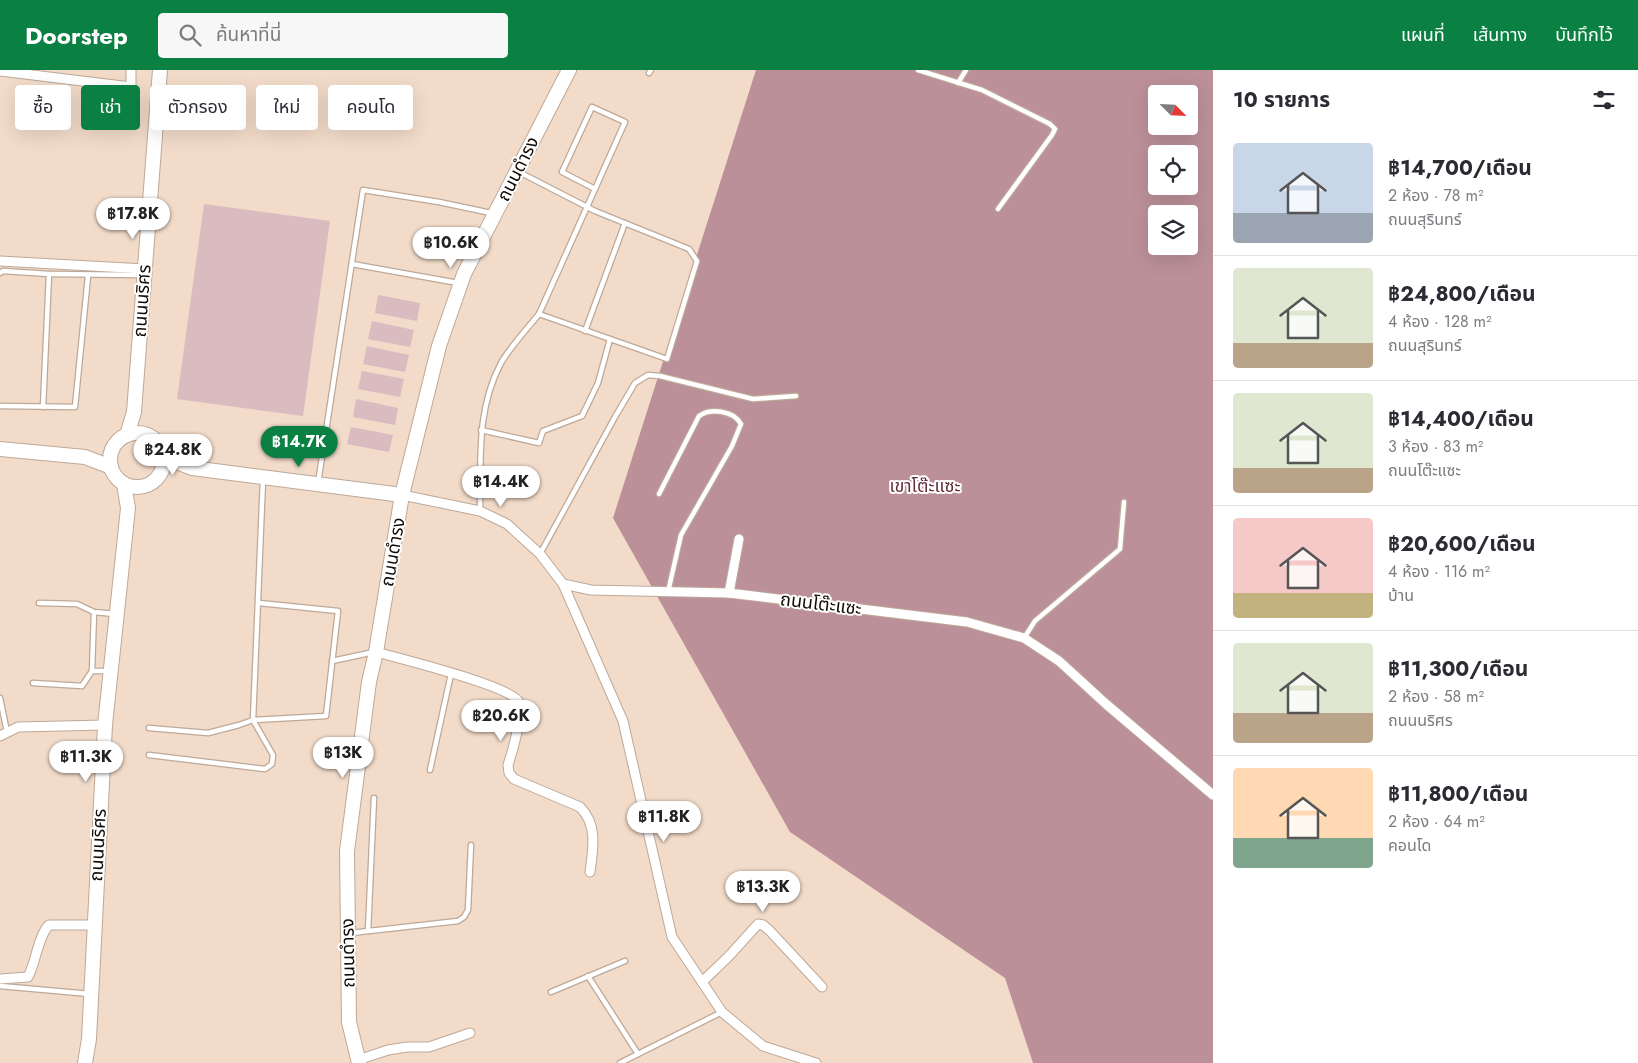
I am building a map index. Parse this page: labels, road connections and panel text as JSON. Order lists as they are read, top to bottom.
{
  "streets": {
    "street": ["ถนนดำรง", "ถนนนริศร", "ถนนโต๊ะแซะ"]
  },
  "parks": ["เขาโต๊ะแซะ"],
  "north": "bottom right",
  "page": {
    "header": "Doorstep",
    "search": "ค้นหาที่นี่",
    "nav": ["แผนที่", "เส้นทาง", "บันทึกไว้"],
    "heading": "10 รายการ",
    "chip": [
      "ซื้อ",
      "เช่า",
      "ตัวกรอง",
      "ใหม่",
      "คอนโด"
    ],
    "list": [
      {
        "name": "฿14,700/เดือน",
        "note": "2 ห้อง · 78 m² · ถนนสุรินทร์"
      },
      {
        "name": "฿24,800/เดือน",
        "note": "4 ห้อง · 128 m² · ถนนสุรินทร์"
      },
      {
        "name": "฿14,400/เดือน",
        "note": "3 ห้อง · 83 m² · ถนนโต๊ะแซะ"
      },
      {
        "name": "฿20,600/เดือน",
        "note": "4 ห้อง · 116 m² · บ้าน"
      },
      {
        "name": "฿11,300/เดือน",
        "note": "2 ห้อง · 58 m² · ถนนนริศร"
      },
      {
        "name": "฿11,800/เดือน",
        "note": "2 ห้อง · 64 m² · คอนโด"
      }
    ],
    "price": [
      "฿17.8K",
      "฿10.6K",
      "฿14.7K",
      "฿24.8K",
      "฿14.4K",
      "฿20.6K",
      "฿13K",
      "฿11.3K",
      "฿11.8K",
      "฿13.3K"
    ]
  }
}
